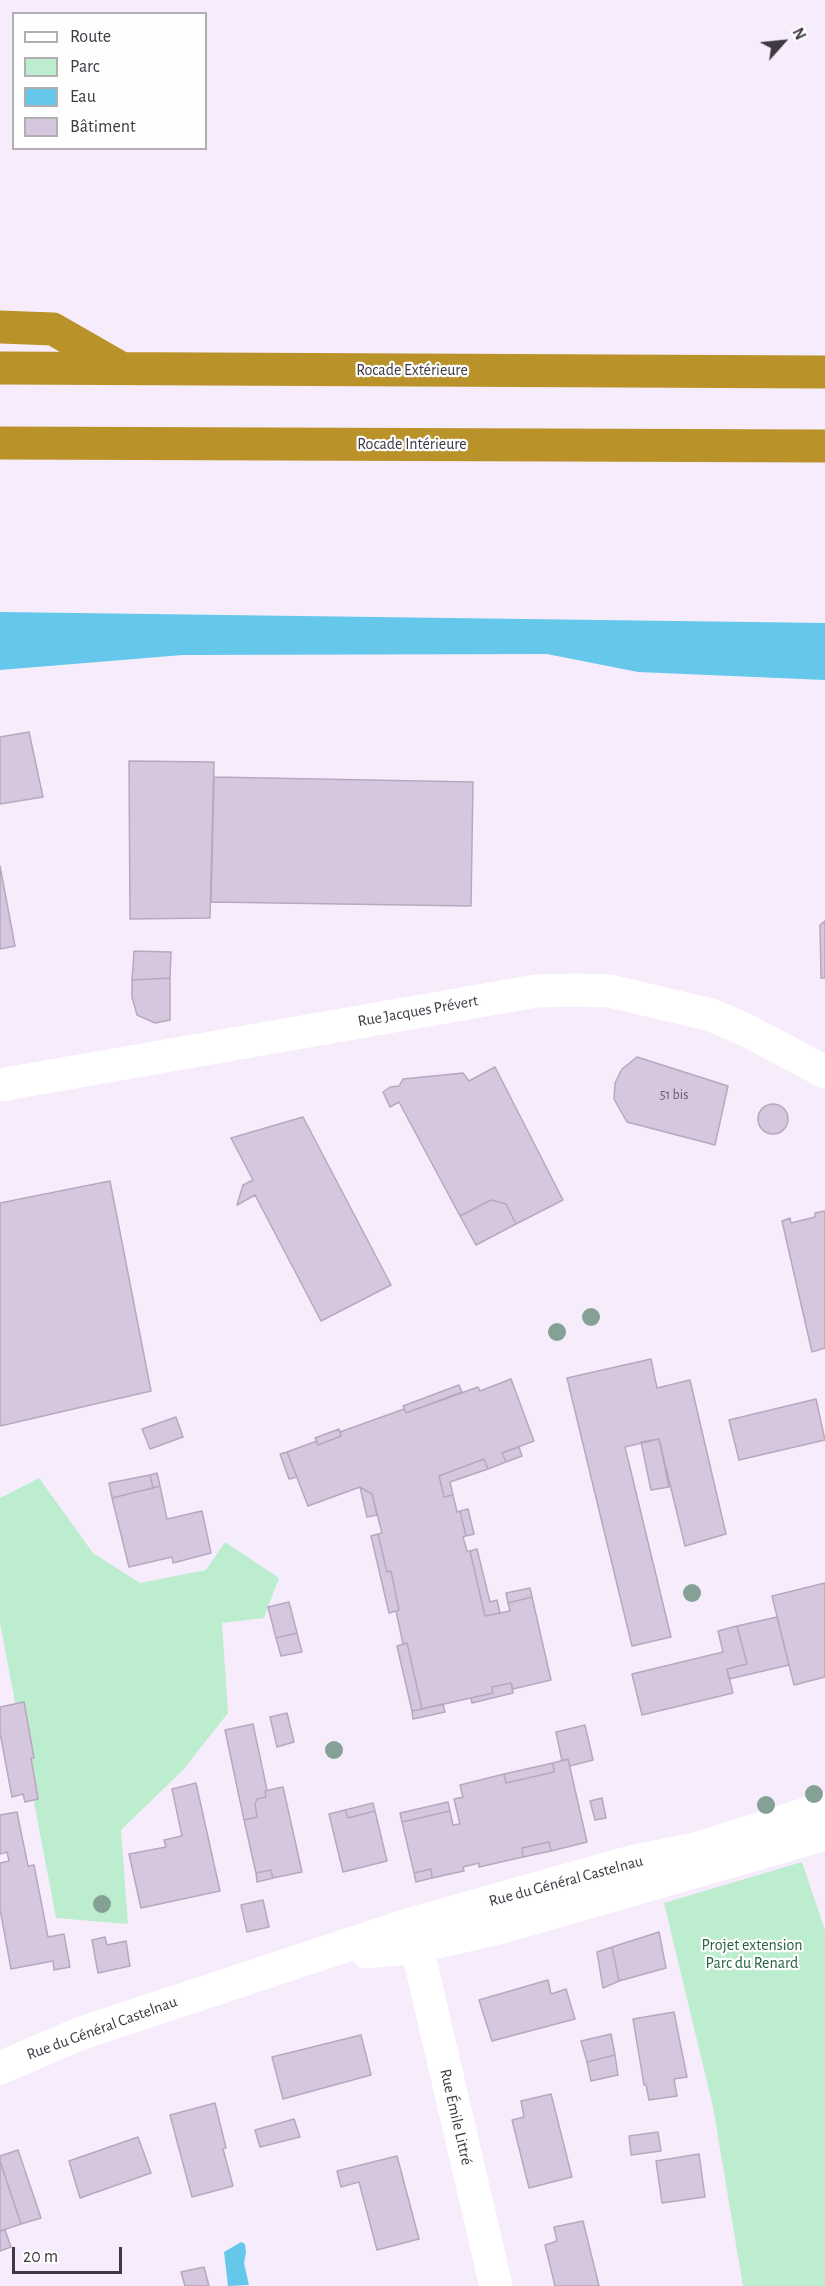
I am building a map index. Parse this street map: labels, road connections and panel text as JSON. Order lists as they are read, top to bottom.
{
  "streets": {
    "highway": ["Rocade Extérieure", "Rocade Intérieure"],
    "street": ["Rue Jacques Prévert", "Rue du Général Castelnau", "Rue Émile Littré"]
  },
  "crossings": [
    ["Rue du Général Castelnau", "Rue Émile Littré"]
  ],
  "parks": ["Projet extension Parc du Renard"],
  "house_numbers": ["51 bis"],
  "legend": [
    "Route",
    "Parc",
    "Eau",
    "Bâtiment"
  ],
  "scale_bar": "20 m",
  "north": "top right"
}
